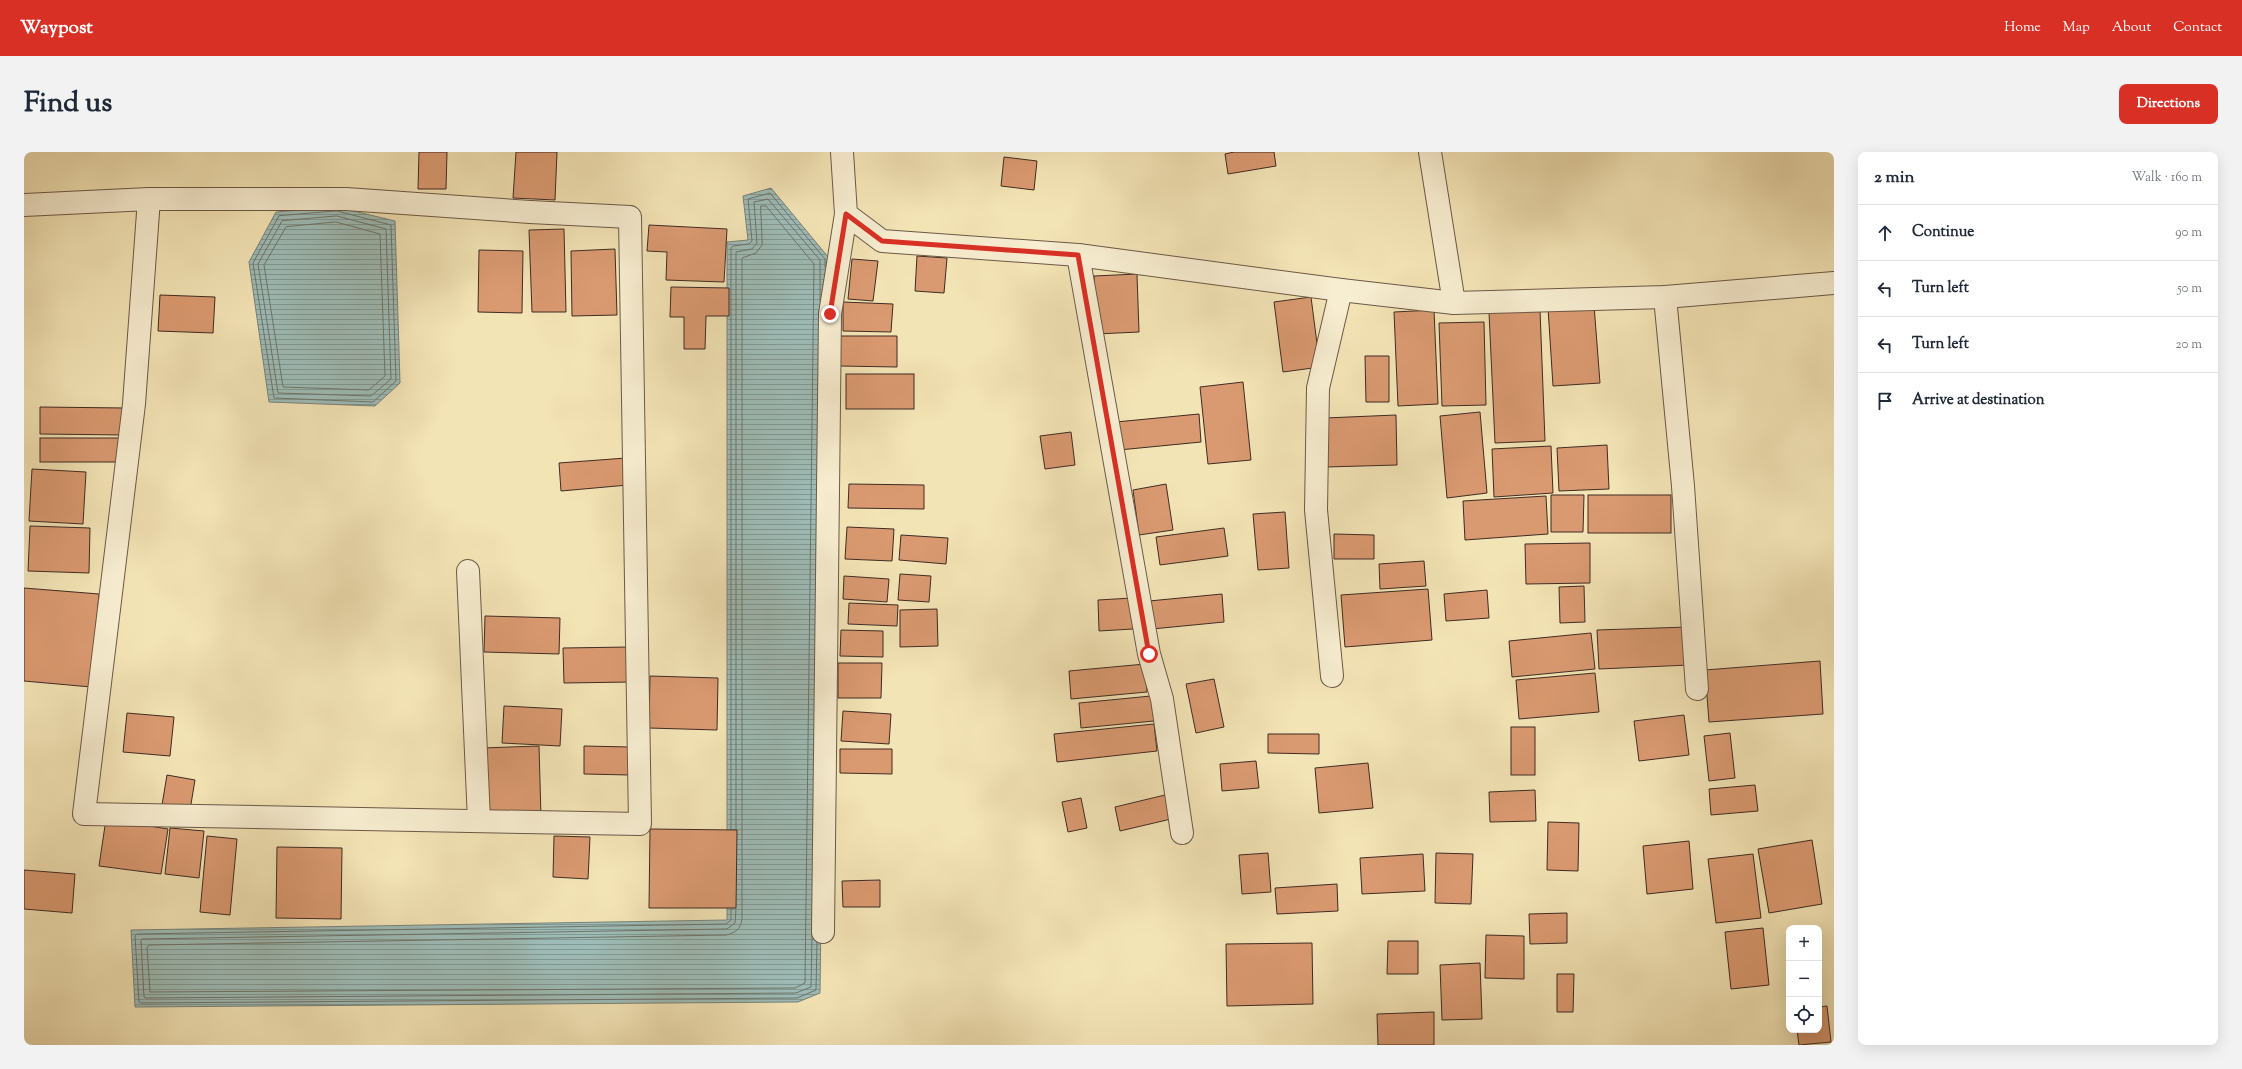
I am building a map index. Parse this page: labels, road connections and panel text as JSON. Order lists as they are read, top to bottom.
{
  "page": {
    "header": "Waypost",
    "nav": [
      "Home",
      "Map",
      "About",
      "Contact"
    ],
    "title": "Find us",
    "buttons": "Directions",
    "heading": ["2 min", "Walk · 160 m"],
    "list": [
      ["Continue", "90 m"],
      ["Turn left", "50 m"],
      ["Turn left", "20 m"],
      "Arrive at destination"
    ],
    "map_buttons": ["+", "−"]
  }
}
